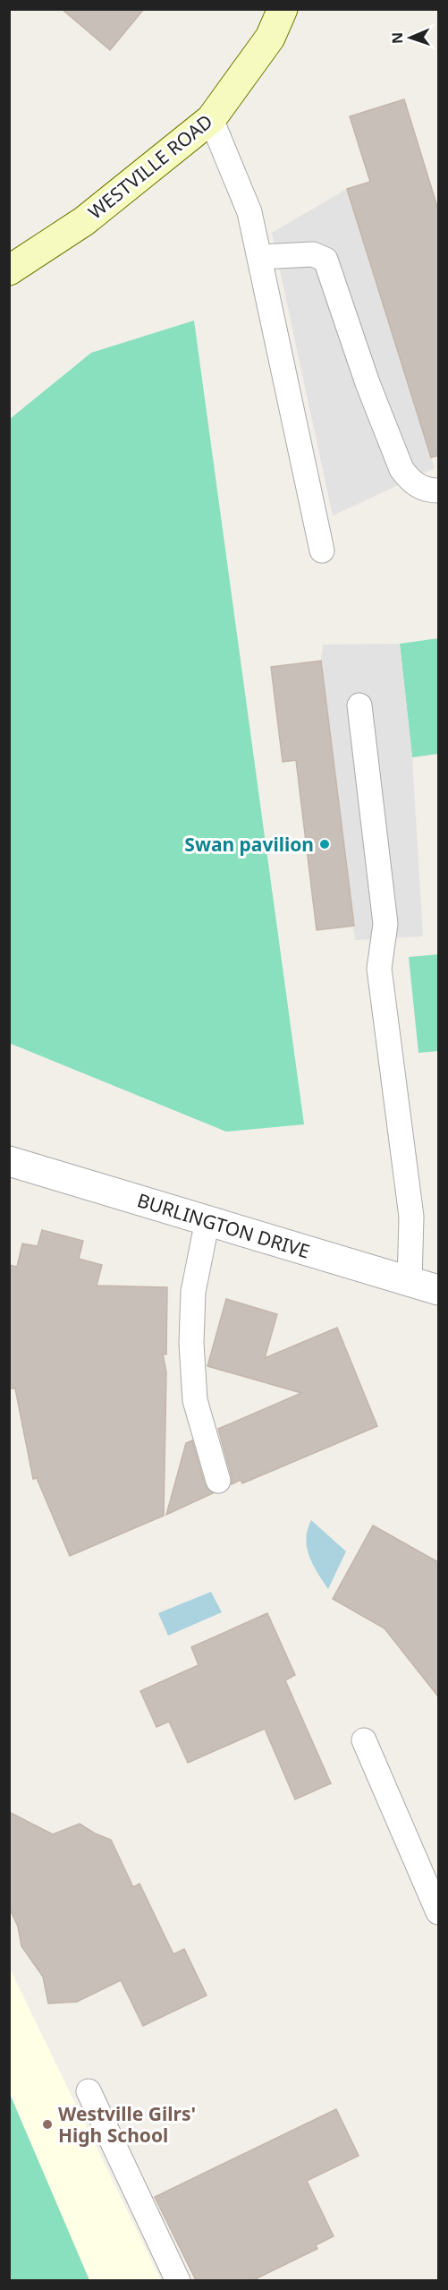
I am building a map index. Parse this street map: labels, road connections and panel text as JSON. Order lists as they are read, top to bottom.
{
  "streets": {
    "street": ["WESTVILLE ROAD", "BURLINGTON DRIVE"]
  },
  "places": ["Swan pavilion", "Westville Gilrs' High School"],
  "north": "left"
}
